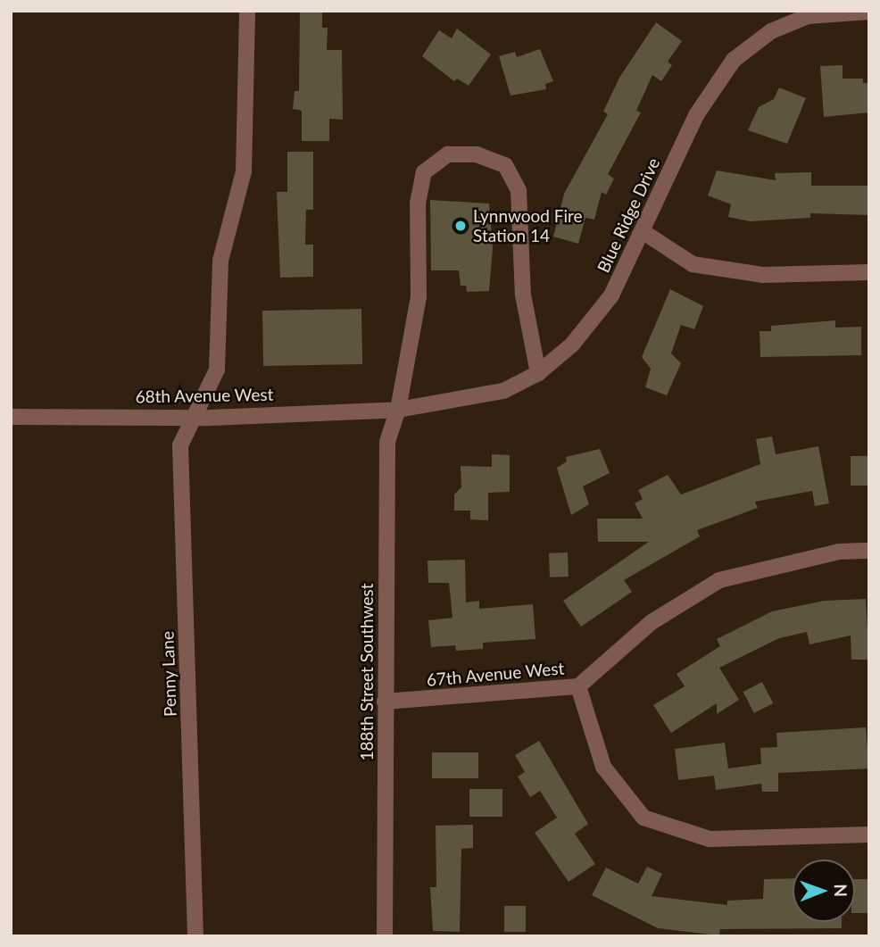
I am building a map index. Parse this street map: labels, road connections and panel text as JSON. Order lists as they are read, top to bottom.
{
  "streets": {
    "street": [
      "Blue Ridge Drive",
      "68th Avenue West",
      "188th Street Southwest",
      "Penny Lane",
      "67th Avenue West"
    ]
  },
  "crossings": [
    ["Blue Ridge Drive", "68th Avenue West"],
    ["Blue Ridge Drive", "188th Street Southwest"],
    ["68th Avenue West", "188th Street Southwest"],
    ["68th Avenue West", "Penny Lane"],
    ["188th Street Southwest", "67th Avenue West"]
  ],
  "places": ["Lynnwood Fire Station 14"],
  "north": "right"
}
